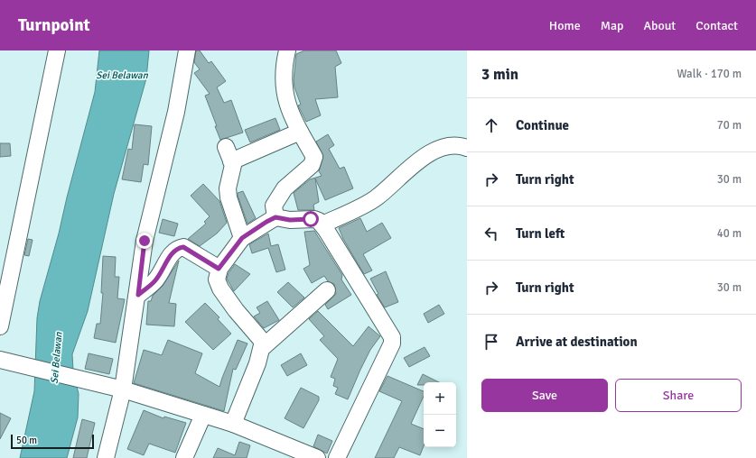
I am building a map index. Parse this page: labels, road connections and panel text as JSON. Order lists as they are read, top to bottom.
{
  "water": ["Sei Belawan"],
  "scale_bar": "50 m",
  "page": {
    "header": "Turnpoint",
    "nav": [
      "Home",
      "Map",
      "About",
      "Contact"
    ],
    "heading": ["3 min", "Walk · 170 m"],
    "list": [
      ["Continue", "70 m"],
      ["Turn right", "30 m"],
      ["Turn left", "40 m"],
      ["Turn right", "30 m"],
      "Arrive at destination"
    ],
    "buttons": ["Save", "Share"],
    "map_buttons": ["+", "−"],
    "scale": "50 m"
  }
}
